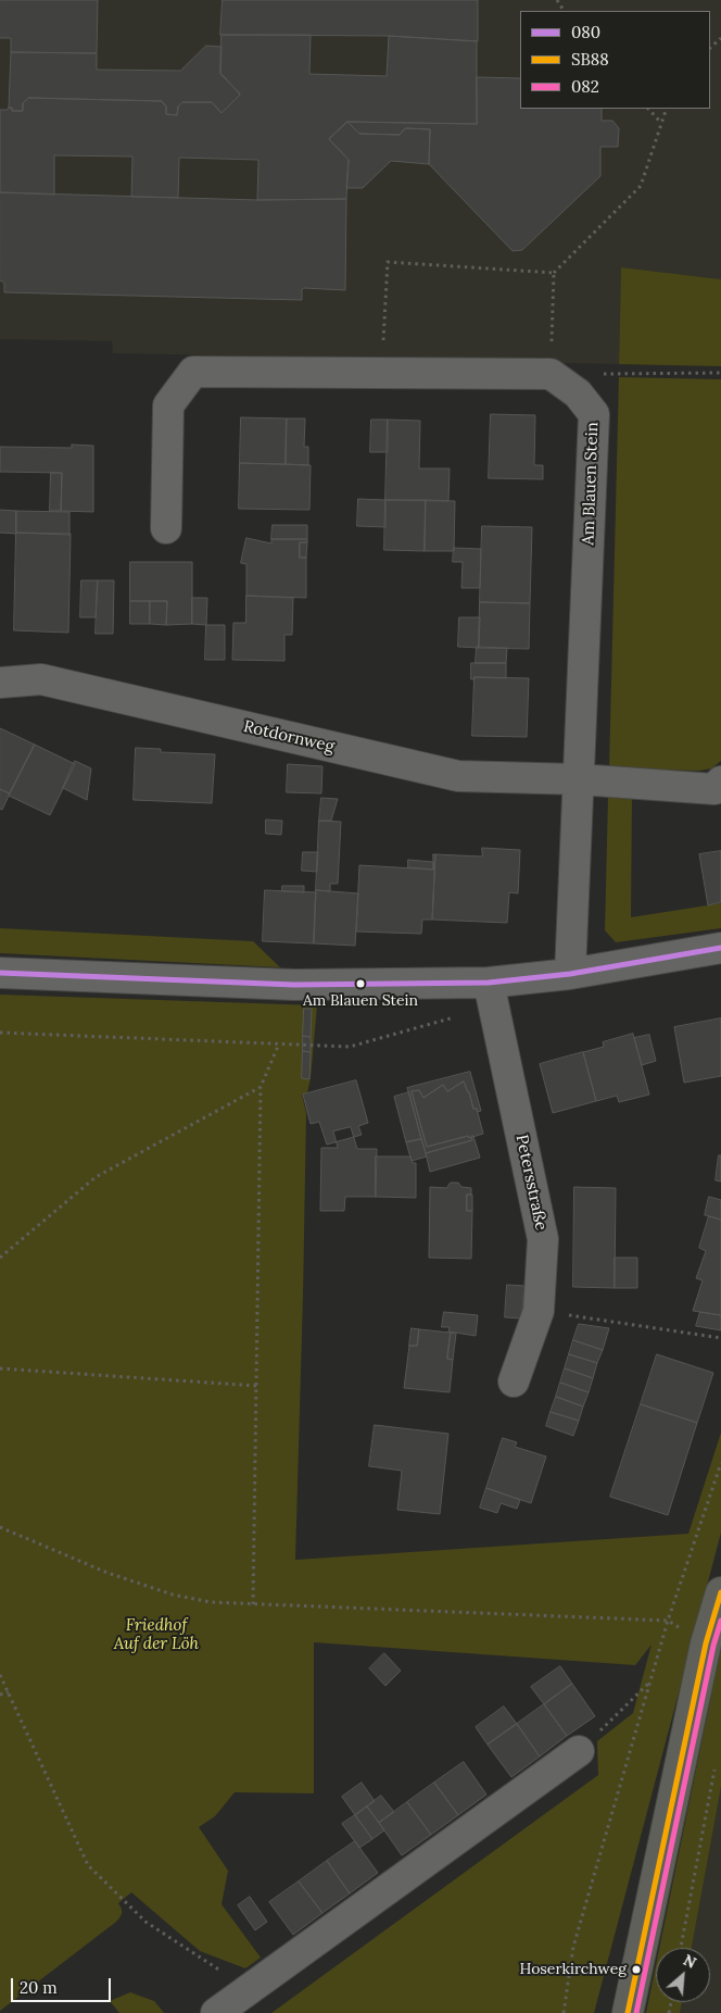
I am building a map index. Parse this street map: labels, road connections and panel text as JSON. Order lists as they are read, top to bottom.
{
  "streets": {
    "street": ["Am Blauen Stein", "Rotdornweg", "Petersstraße"]
  },
  "crossings": [
    ["Am Blauen Stein", "Rotdornweg"]
  ],
  "parks": ["Friedhof Auf der Löh"],
  "places": ["Am Blauen Stein", "Hoserkirchweg"],
  "lines": ["transit line 080", "transit line SB88", "transit line 082"],
  "legend": ["080", "SB88", "082"],
  "scale_bar": "20 m",
  "north": "top right"
}
